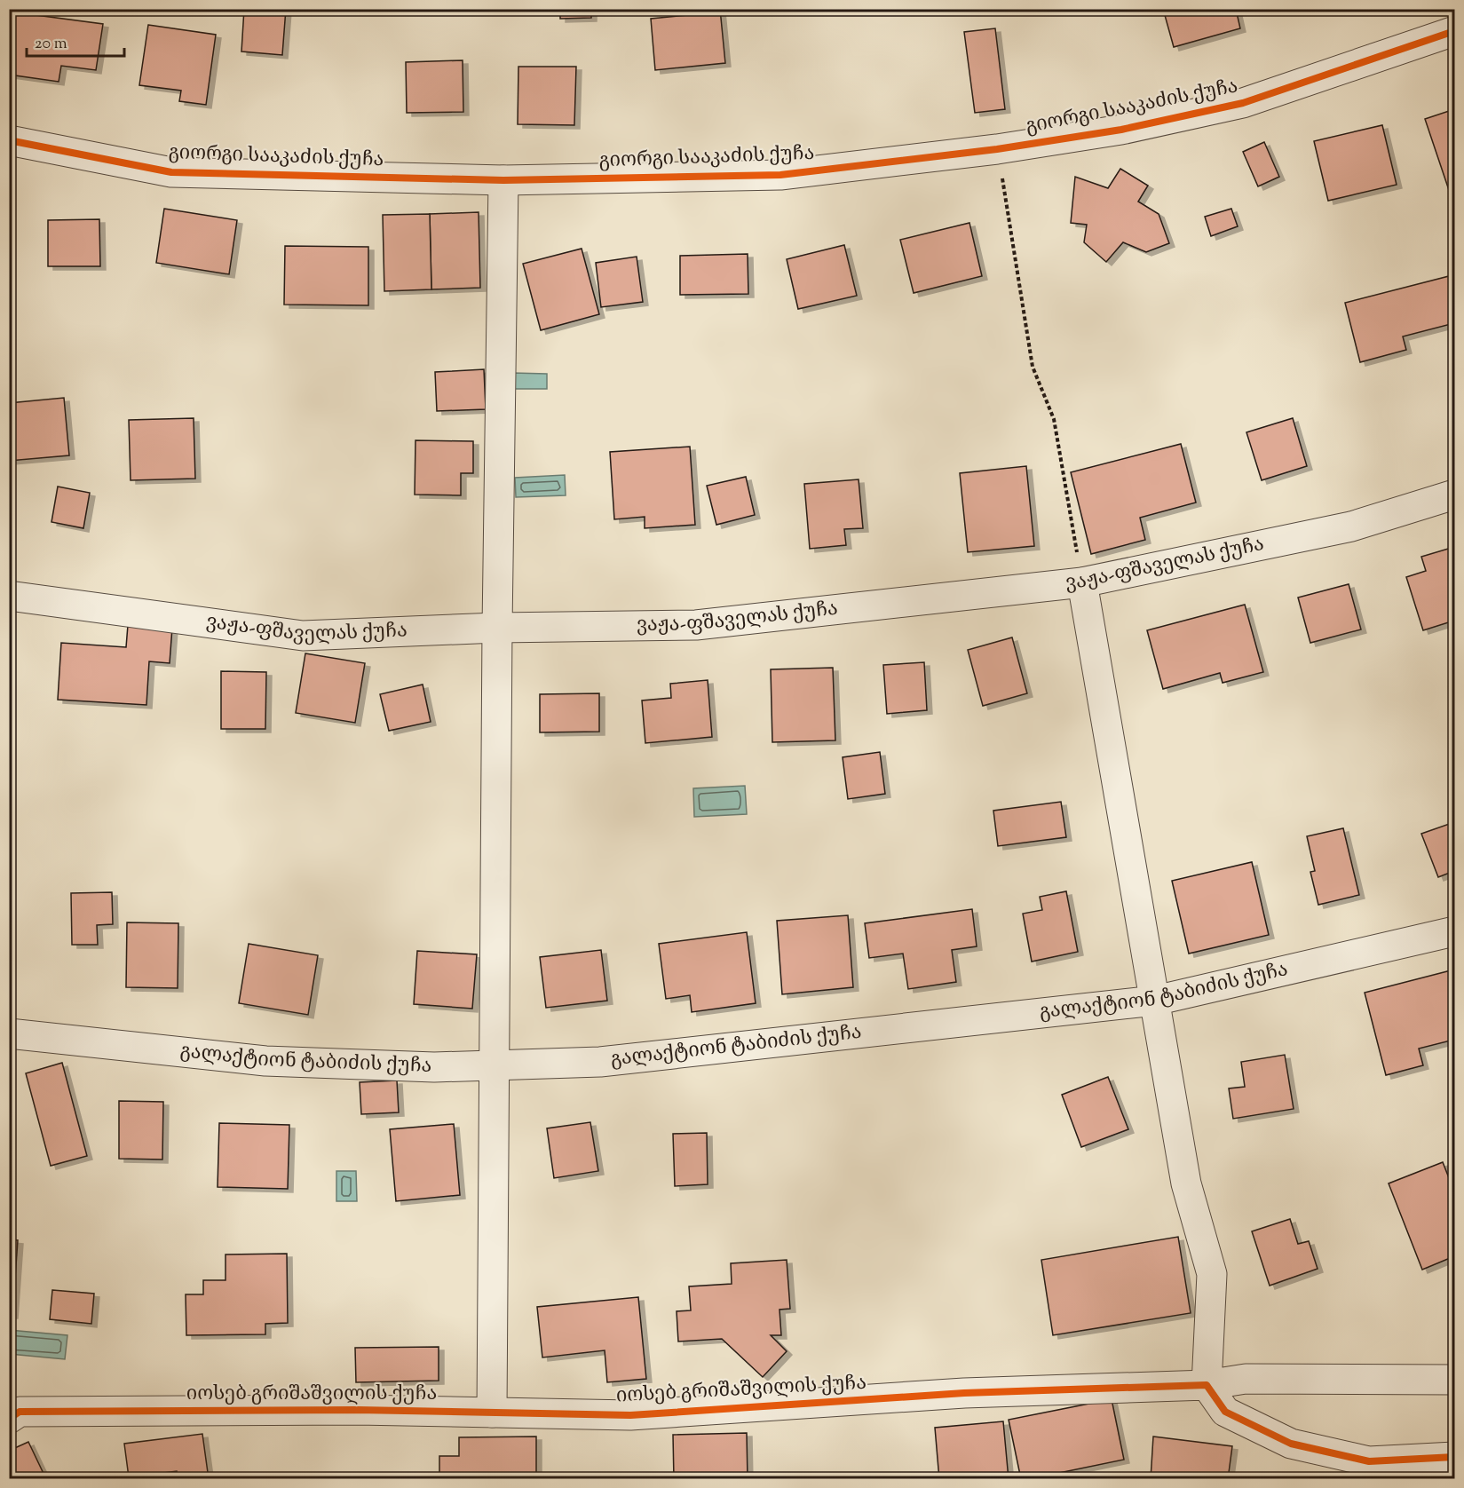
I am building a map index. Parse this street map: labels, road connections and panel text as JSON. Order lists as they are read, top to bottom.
{
  "streets": {
    "street": [
      "გიორგი სააკაძის ქუჩა",
      "ვაჟა-ფშაველას ქუჩა",
      "გალაქტიონ ტაბიძის ქუჩა",
      "იოსებ გრიშაშვილის ქუჩა"
    ]
  },
  "scale_bar": "20 m"
}
